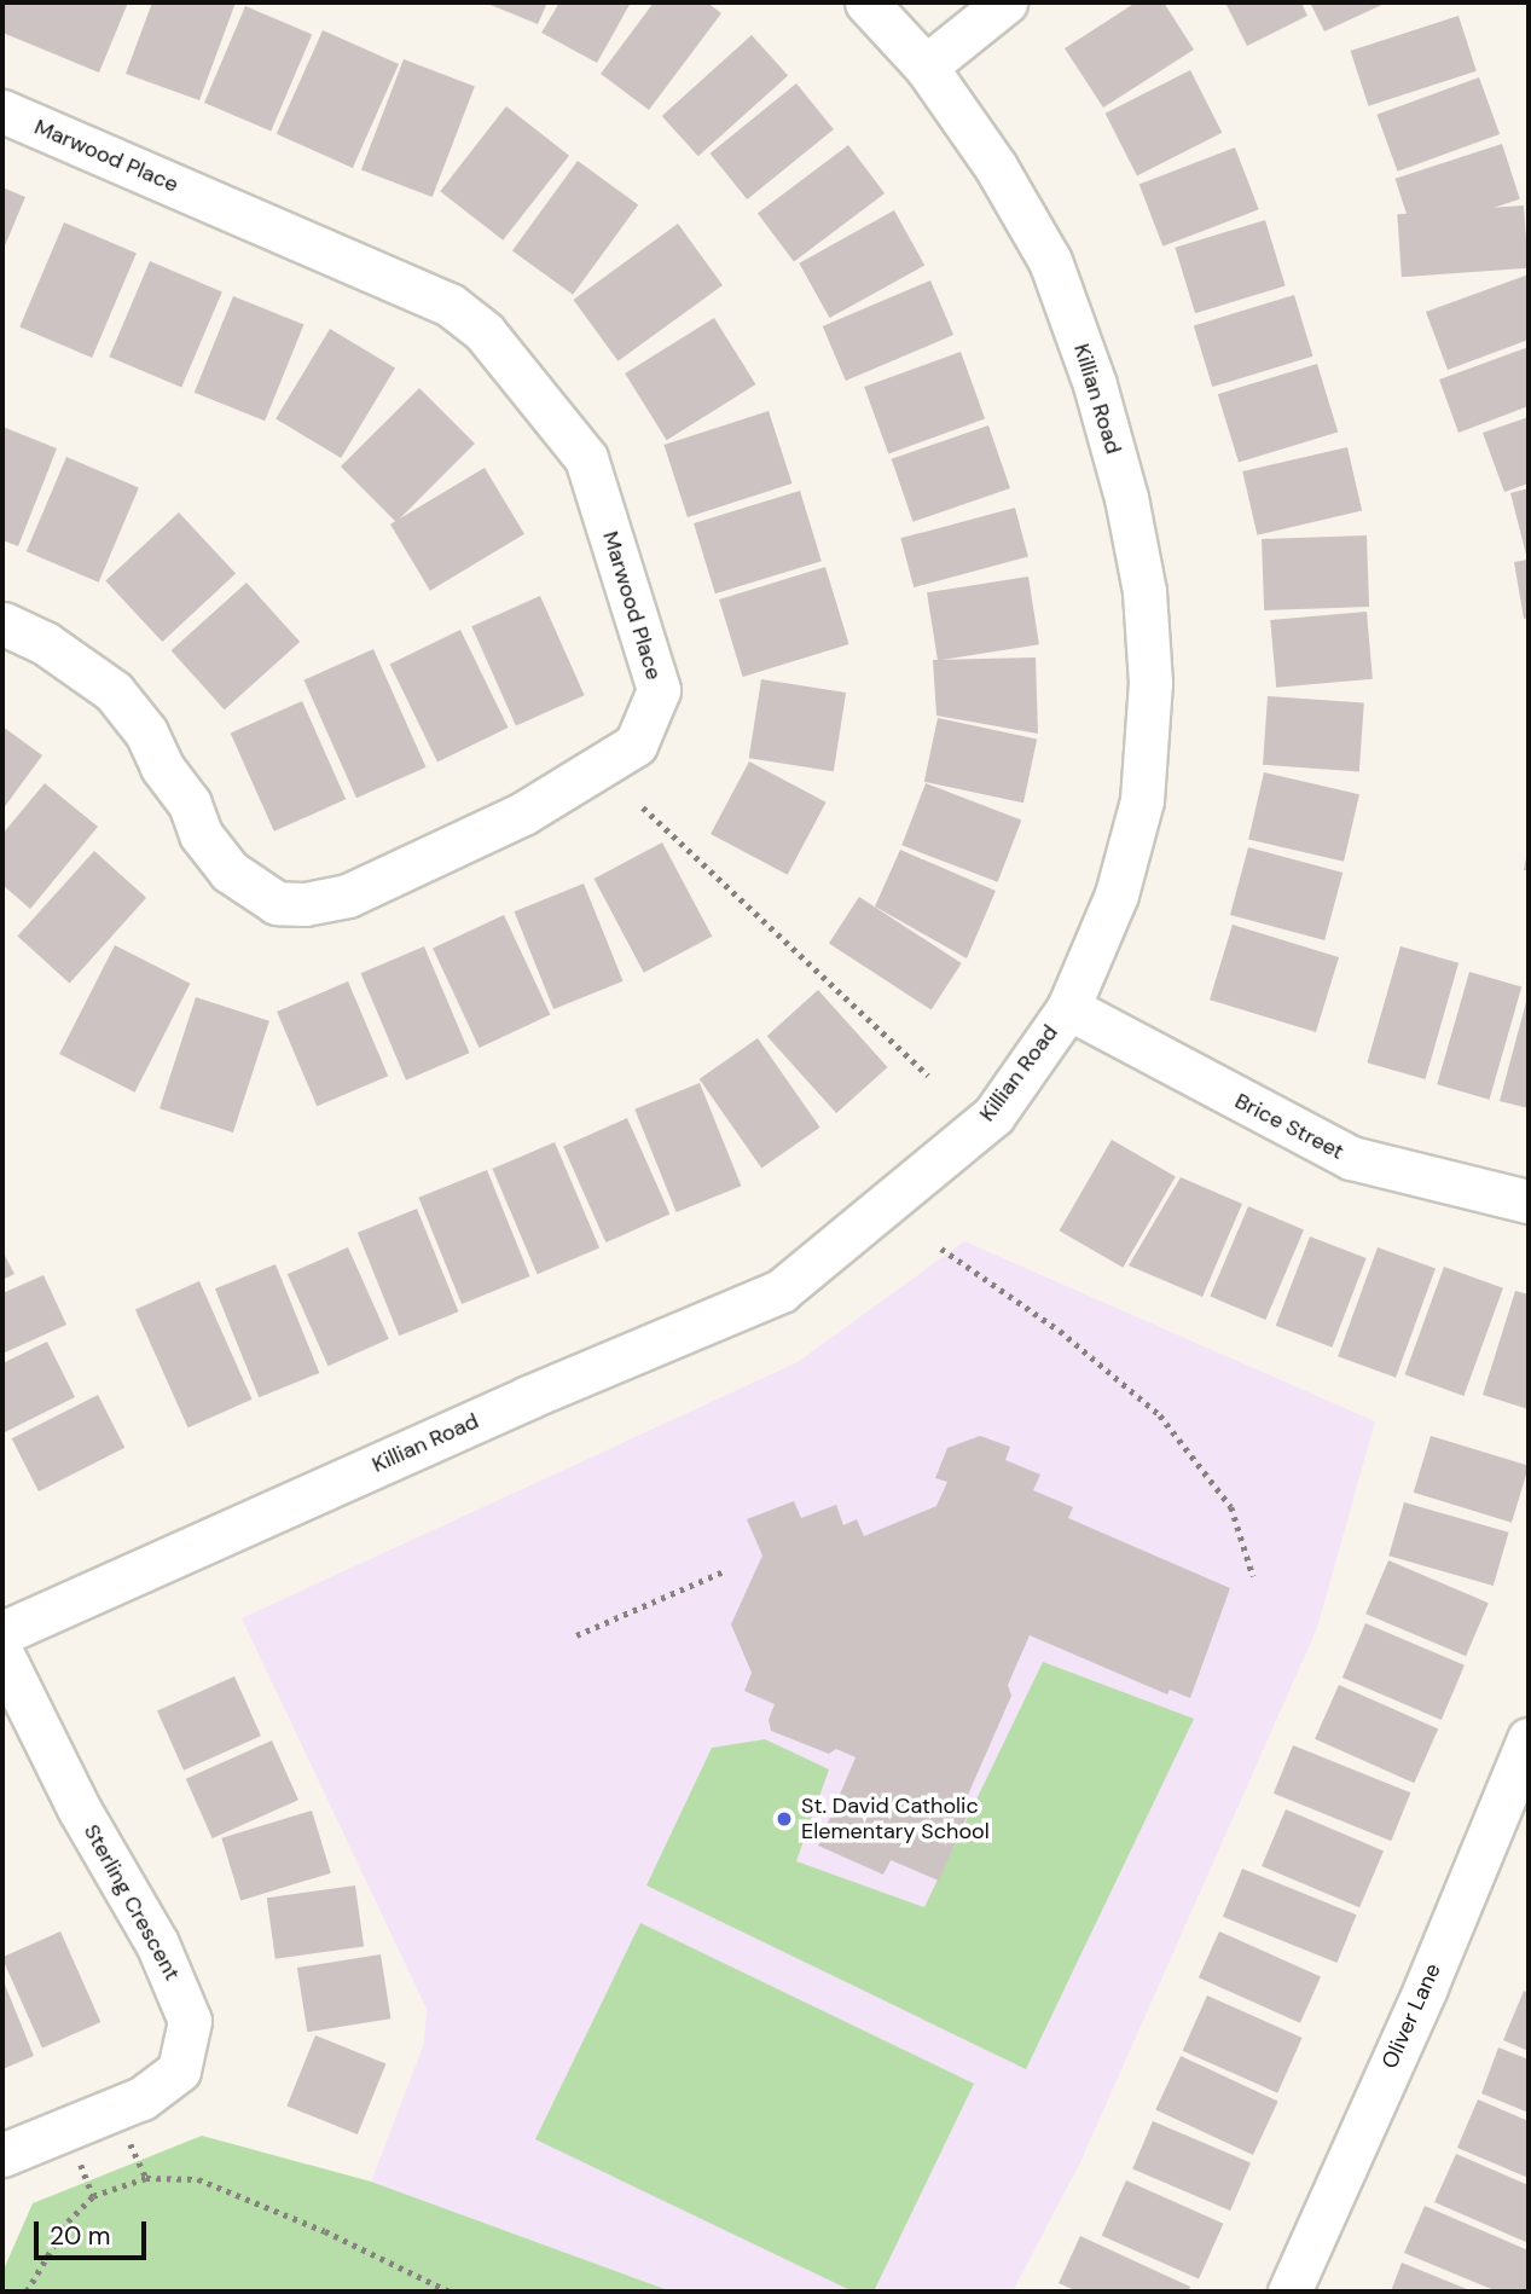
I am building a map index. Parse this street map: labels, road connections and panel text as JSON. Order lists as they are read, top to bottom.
{
  "streets": {
    "street": [
      "Marwood Place",
      "Killian Road",
      "Brice Street",
      "Sterling Crescent",
      "Oliver Lane"
    ]
  },
  "crossings": [
    ["Killian Road", "Brice Street"]
  ],
  "places": ["St. David Catholic Elementary School"],
  "scale_bar": "20 m"
}
